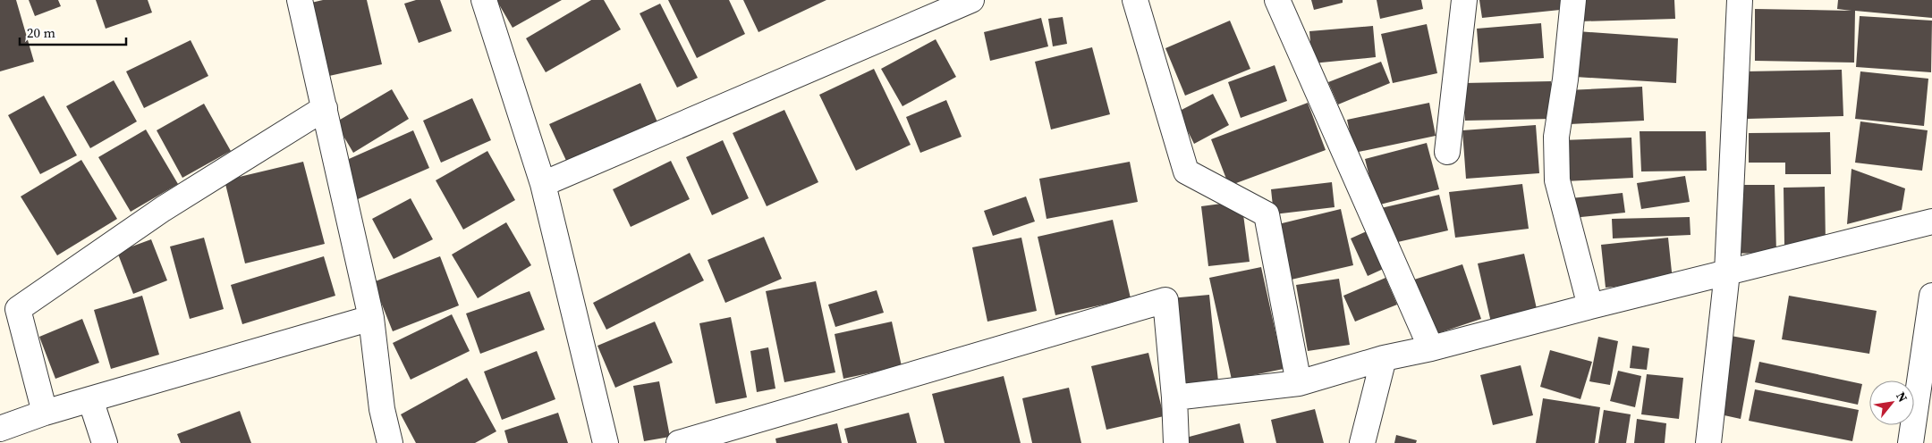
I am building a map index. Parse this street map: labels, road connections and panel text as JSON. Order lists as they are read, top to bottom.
{
  "scale_bar": "20 m",
  "north": "top right"
}
